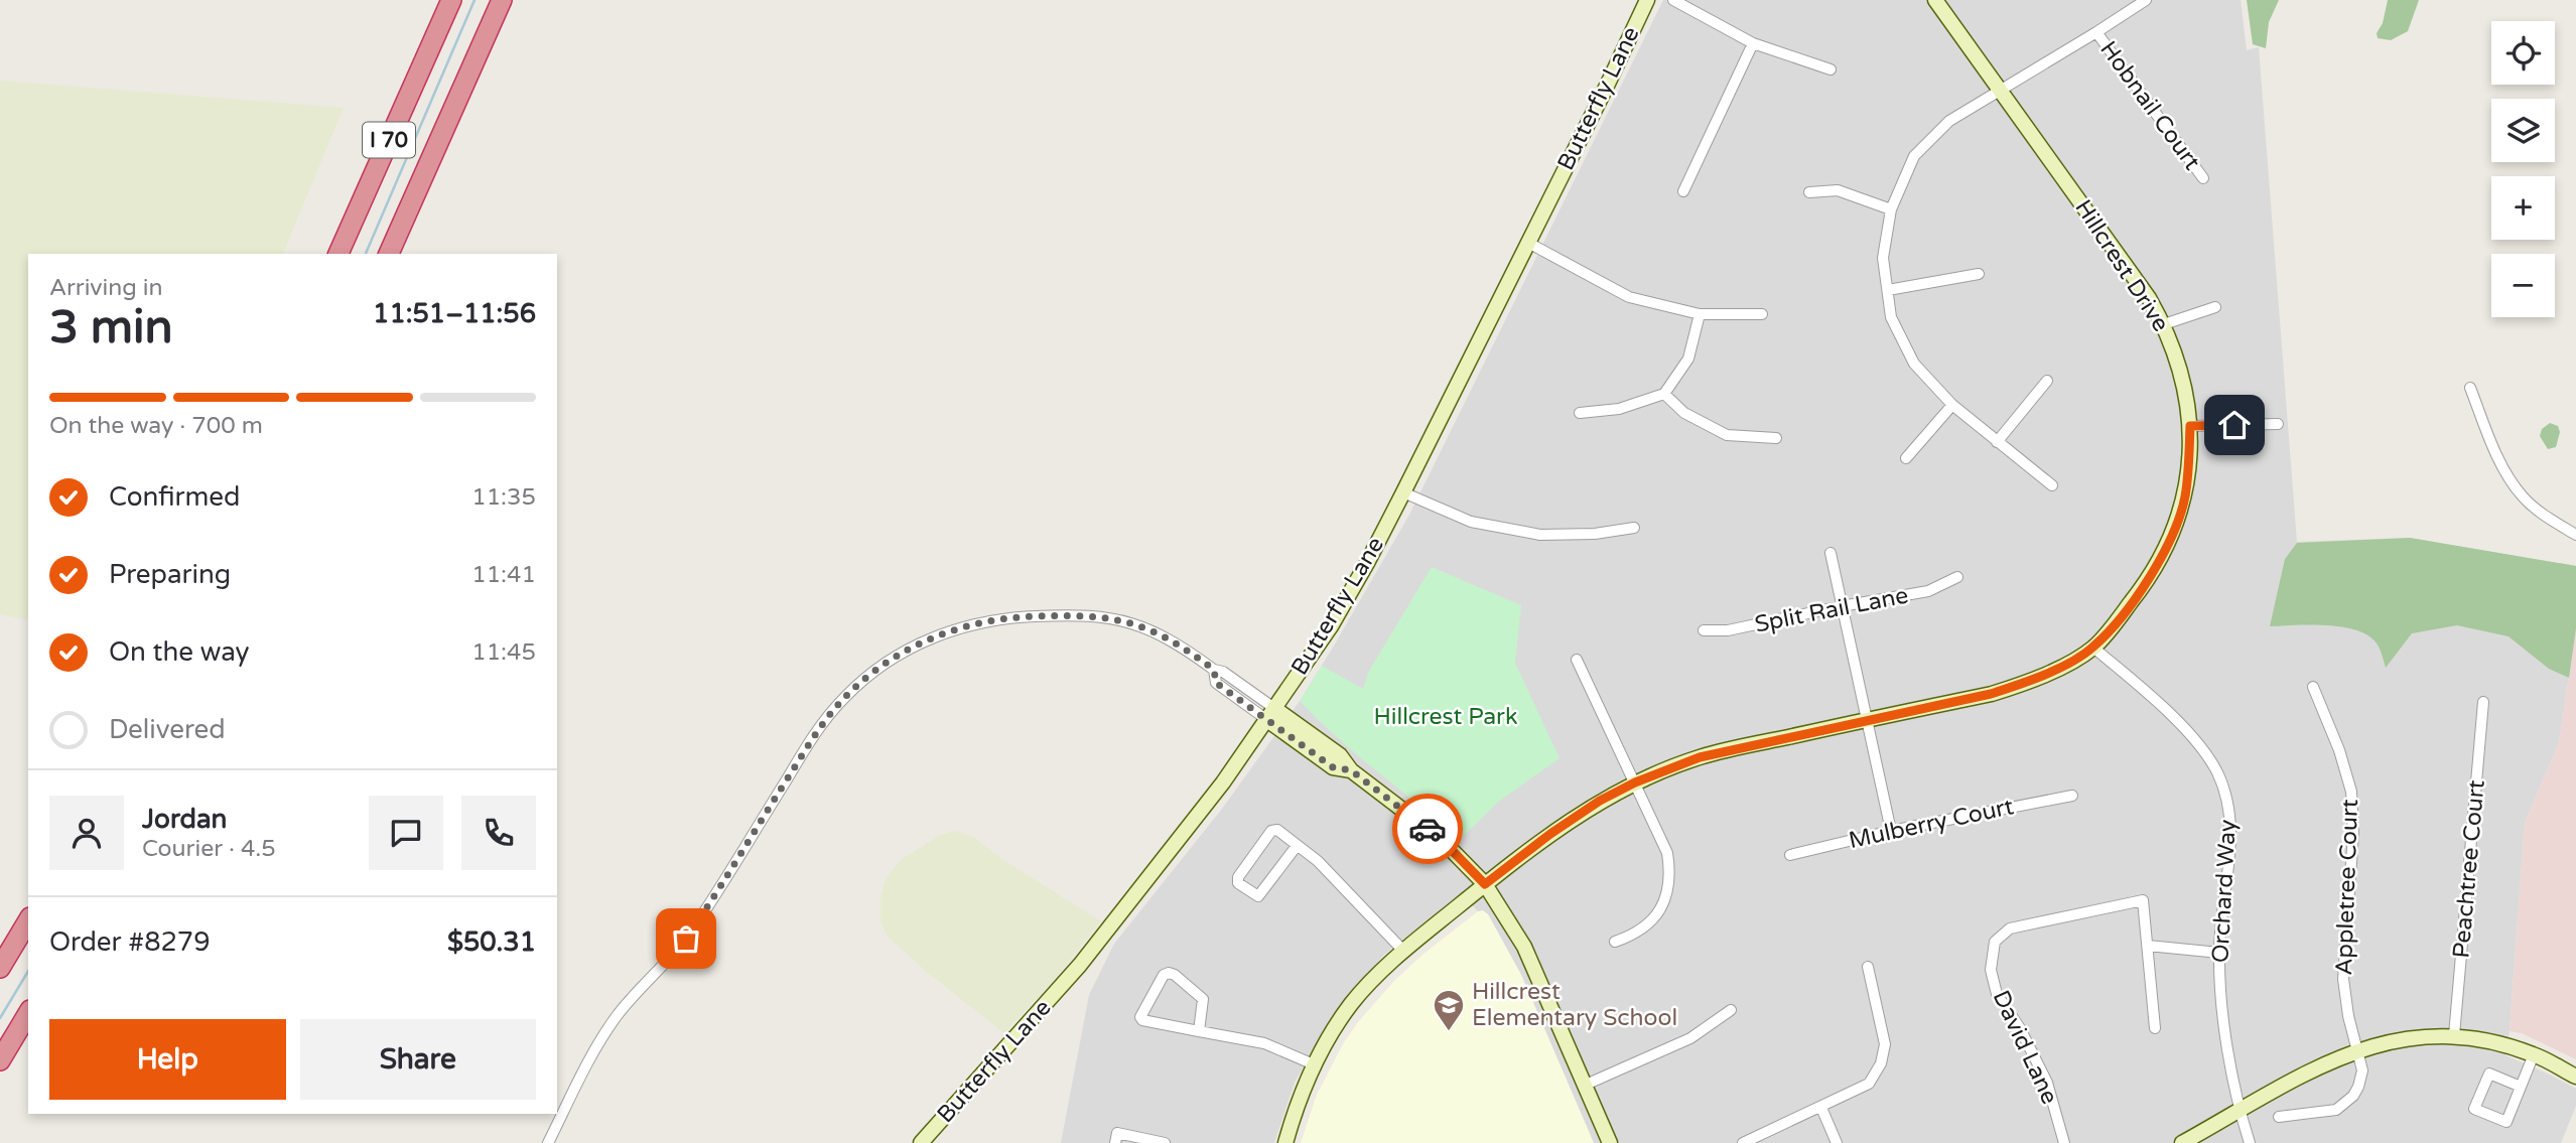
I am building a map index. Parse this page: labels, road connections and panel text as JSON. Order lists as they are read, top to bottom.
{
  "streets": {
    "highway": ["I 70"],
    "street": [
      "Butterfly Lane",
      "Hobnail Court",
      "Hillcrest Drive",
      "Split Rail Lane",
      "Mulberry Court",
      "Peachtree Court",
      "Appletree Court",
      "Orchard Way",
      "David Lane"
    ]
  },
  "crossings": [
    ["Hillcrest Drive", "Orchard Way"]
  ],
  "parks": ["Hillcrest Park"],
  "places": {
    "school or university": ["Hillcrest Elementary School"]
  },
  "page": {
    "map_buttons": ["+", "−"],
    "heading": ["3 min", "Arriving in", "11:51–11:56"],
    "panel": [
      "Jordan",
      "Courier · 4.5",
      "Order #8279",
      "$50.31"
    ],
    "bar": "On the way · 700 m",
    "list": [
      ["Confirmed", "11:35"],
      ["Preparing", "11:41"],
      ["On the way", "11:45"],
      "Delivered"
    ],
    "buttons": ["Help", "Share"]
  }
}
